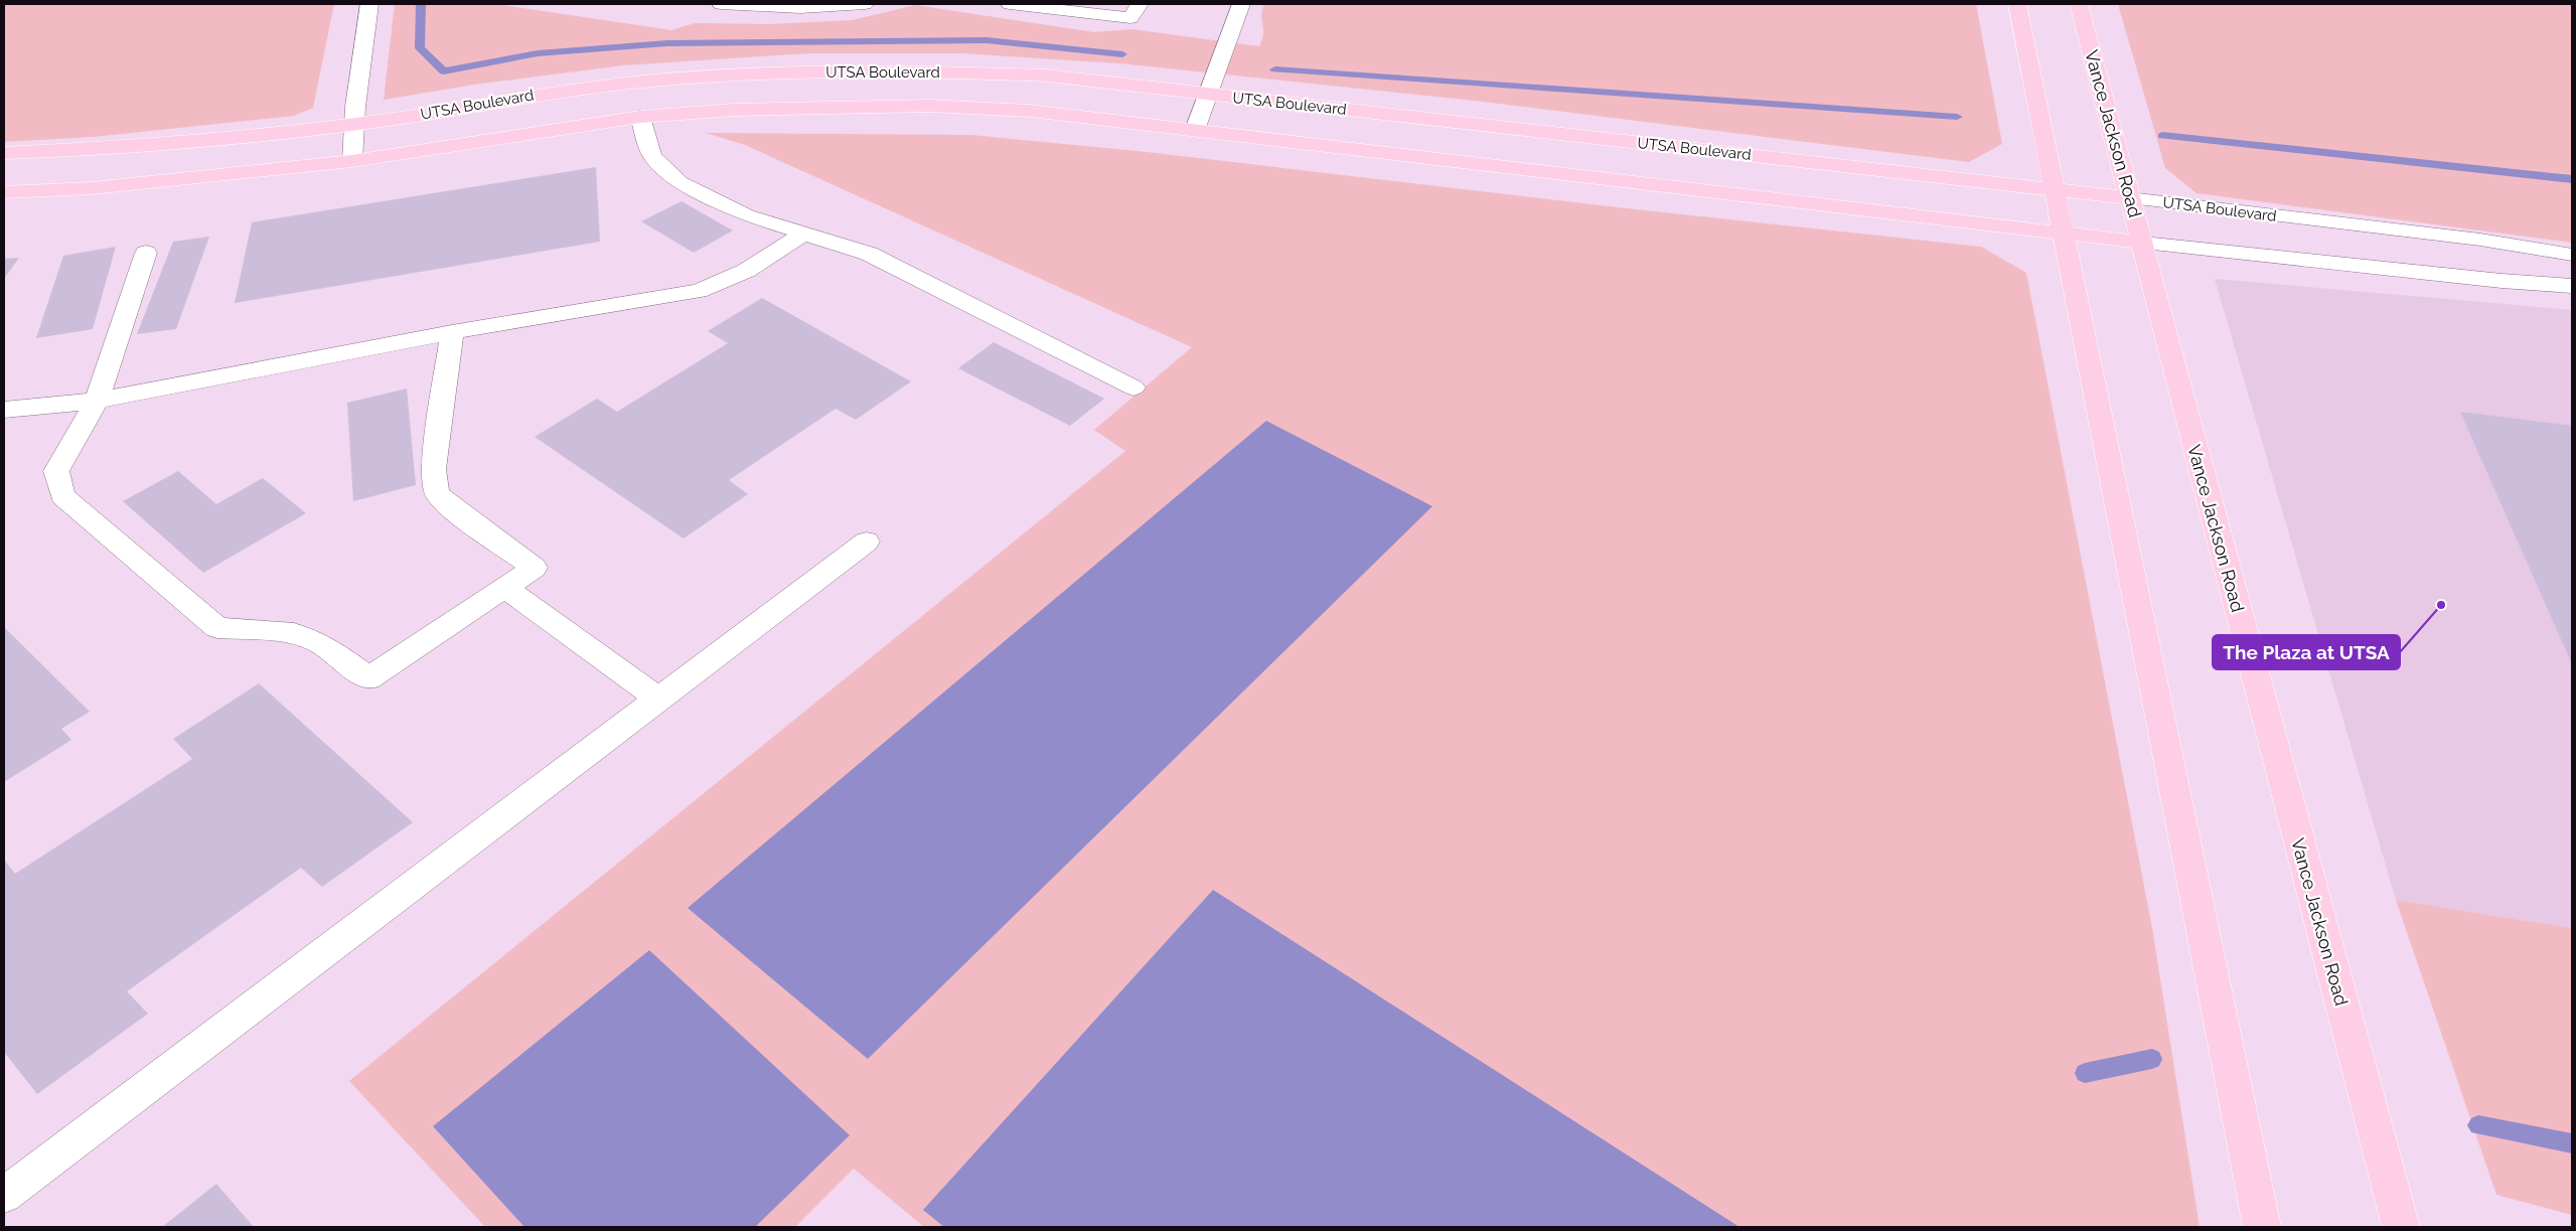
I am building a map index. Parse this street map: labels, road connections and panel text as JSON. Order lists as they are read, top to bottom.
{
  "streets": {
    "main road": ["UTSA Boulevard", "Vance Jackson Road"]
  },
  "crossings": [
    ["UTSA Boulevard", "Vance Jackson Road"]
  ],
  "places": ["The Plaza at UTSA"]
}
